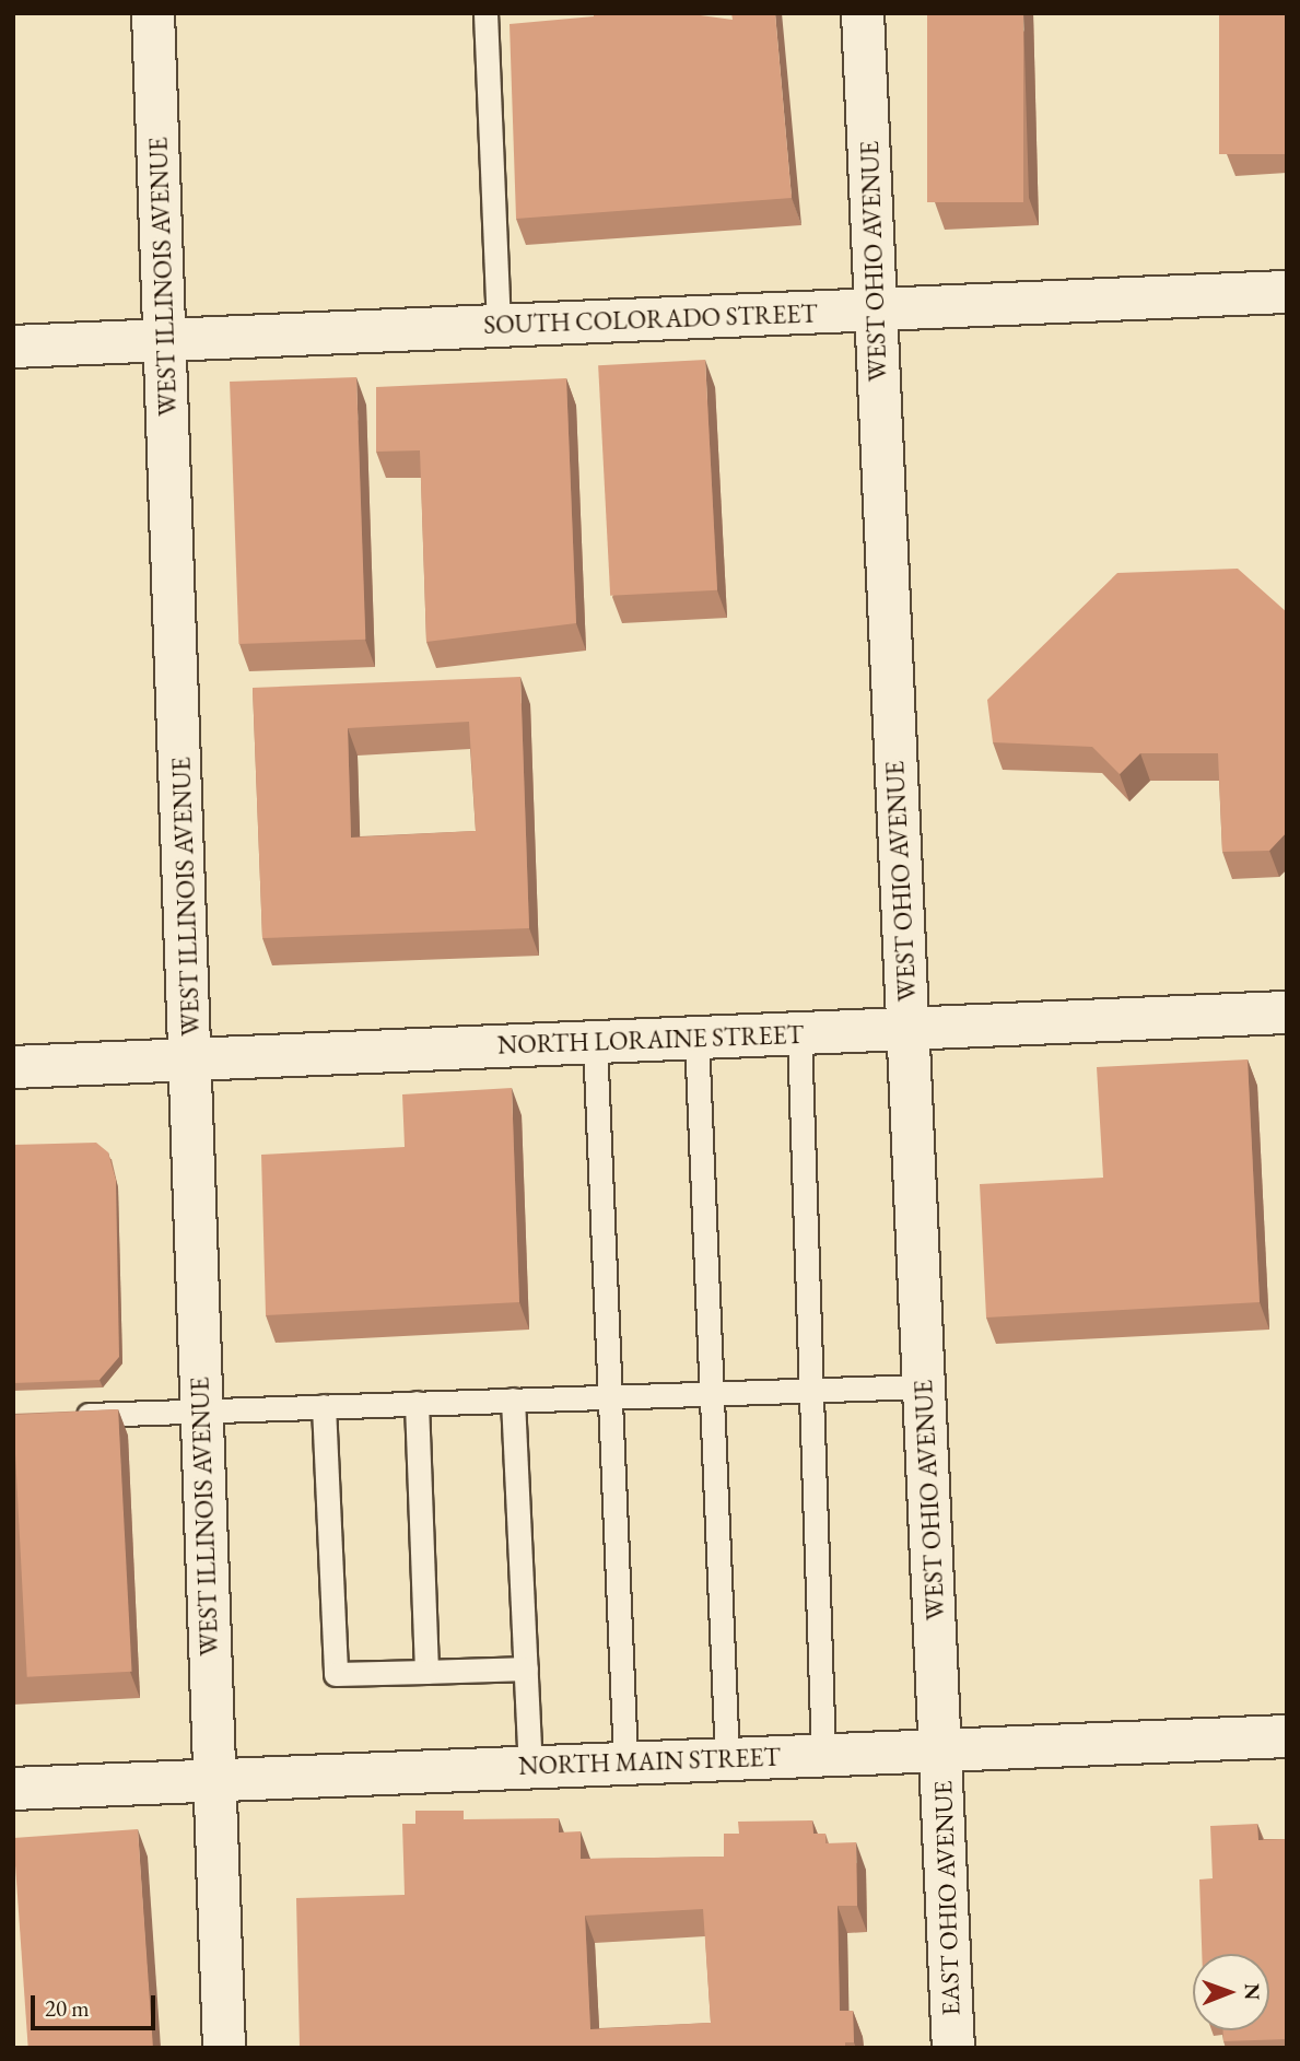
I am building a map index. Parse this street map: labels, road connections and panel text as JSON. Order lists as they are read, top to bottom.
{
  "streets": {
    "street": [
      "WEST OHIO AVENUE",
      "WEST ILLINOIS AVENUE",
      "SOUTH COLORADO STREET",
      "NORTH LORAINE STREET",
      "NORTH MAIN STREET",
      "EAST OHIO AVENUE"
    ]
  },
  "crossings": [
    ["WEST OHIO AVENUE", "SOUTH COLORADO STREET"],
    ["WEST OHIO AVENUE", "NORTH LORAINE STREET"],
    ["WEST OHIO AVENUE", "NORTH MAIN STREET"],
    ["WEST OHIO AVENUE", "EAST OHIO AVENUE"],
    ["WEST ILLINOIS AVENUE", "SOUTH COLORADO STREET"],
    ["WEST ILLINOIS AVENUE", "NORTH LORAINE STREET"],
    ["WEST ILLINOIS AVENUE", "NORTH MAIN STREET"],
    ["NORTH MAIN STREET", "EAST OHIO AVENUE"]
  ],
  "scale_bar": "20 m",
  "north": "right"
}
